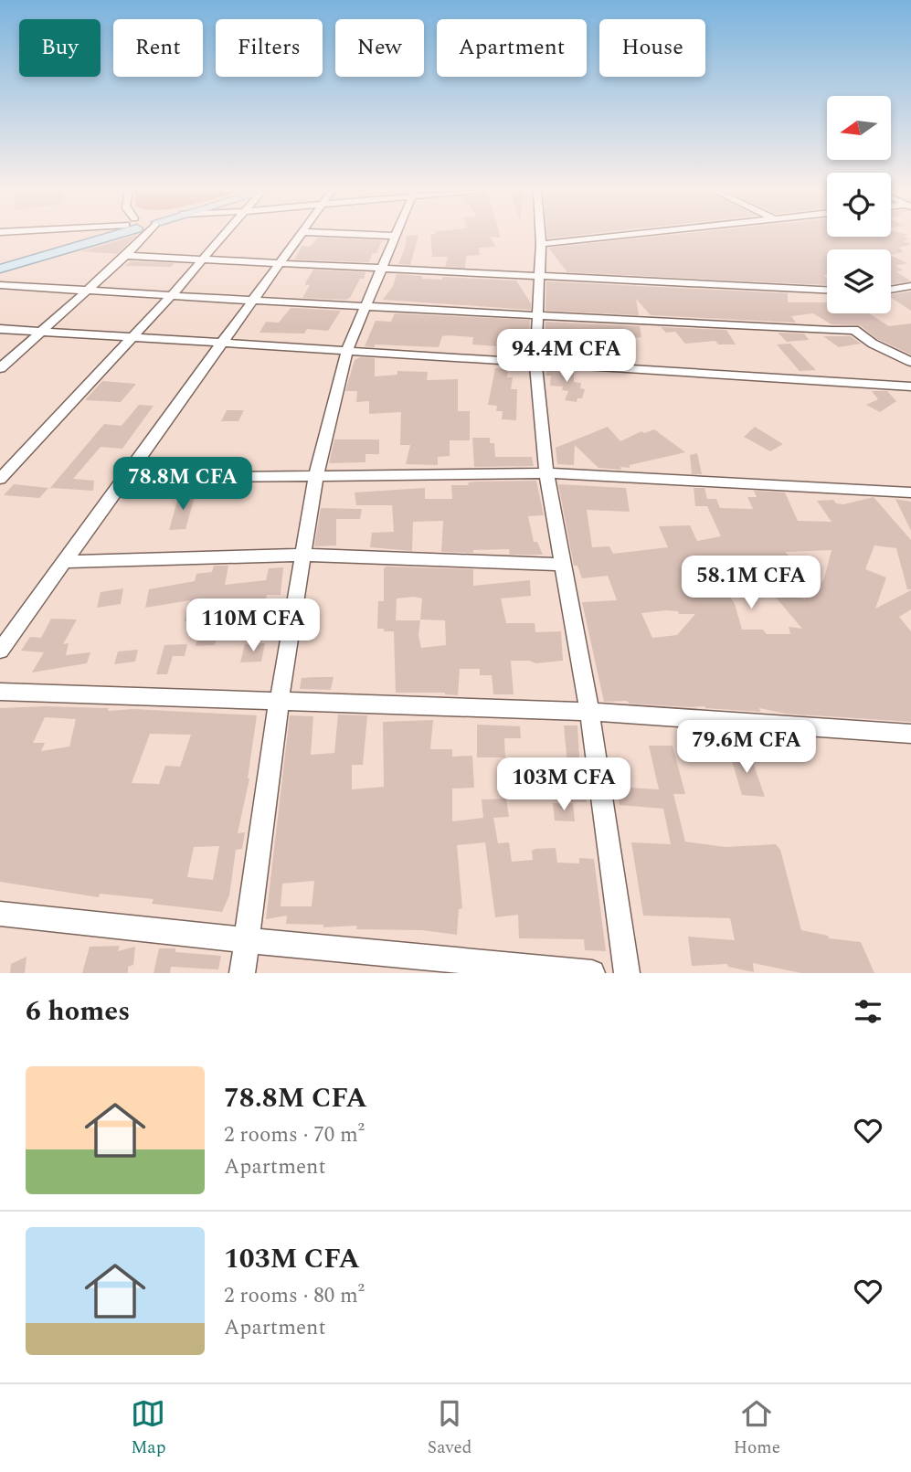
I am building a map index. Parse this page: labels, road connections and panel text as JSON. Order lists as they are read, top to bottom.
{
  "north": "left",
  "page": {
    "chip": [
      "Buy",
      "Rent",
      "Filters",
      "New",
      "Apartment",
      "House"
    ],
    "price": [
      "94.4M CFA",
      "78.8M CFA",
      "58.1M CFA",
      "110M CFA",
      "79.6M CFA",
      "103M CFA"
    ],
    "heading": "6 homes",
    "list": [
      {
        "name": "78.8M CFA",
        "note": "2 rooms · 70 m² · Apartment"
      },
      {
        "name": "103M CFA",
        "note": "2 rooms · 80 m² · Apartment"
      }
    ],
    "tabs": ["Map", "Saved", "Home"]
  }
}
